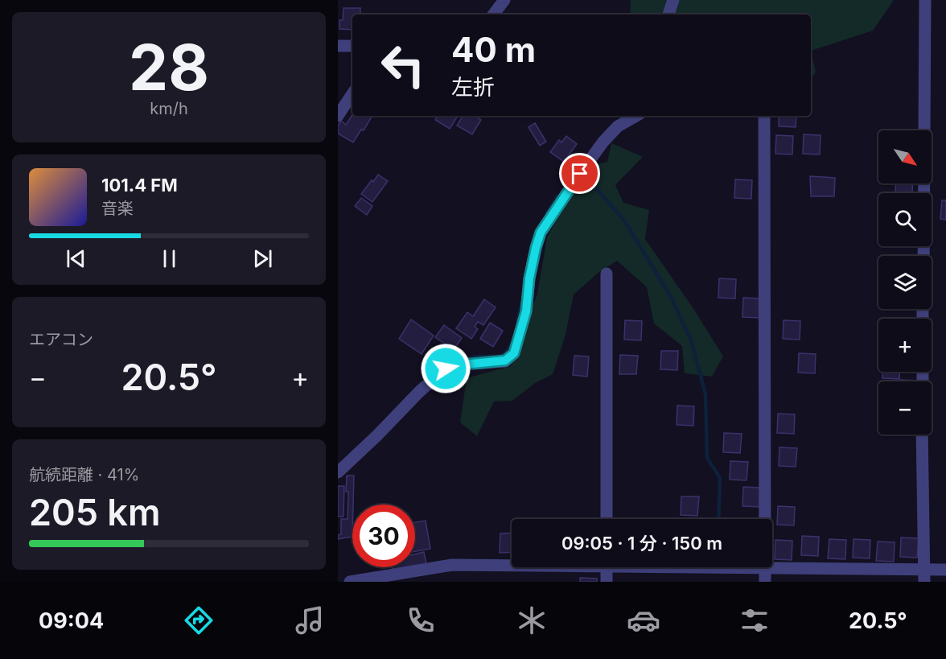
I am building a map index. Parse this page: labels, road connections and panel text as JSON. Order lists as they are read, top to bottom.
{
  "north": "bottom right",
  "page": {
    "tile": [
      ["28", "km/h"],
      "エアコン",
      ["航続距離 · 41%", "205 km"]
    ],
    "turn": ["40 m", "左折"],
    "map_buttons": ["+", "−"],
    "song": ["101.4 FM", "音楽"],
    "heat": ["−", "20.5°", "+"],
    "limit": "30",
    "trip": "09:05 · 1 分 · 150 m",
    "tabs": ["09:04", "20.5°"]
  }
}
